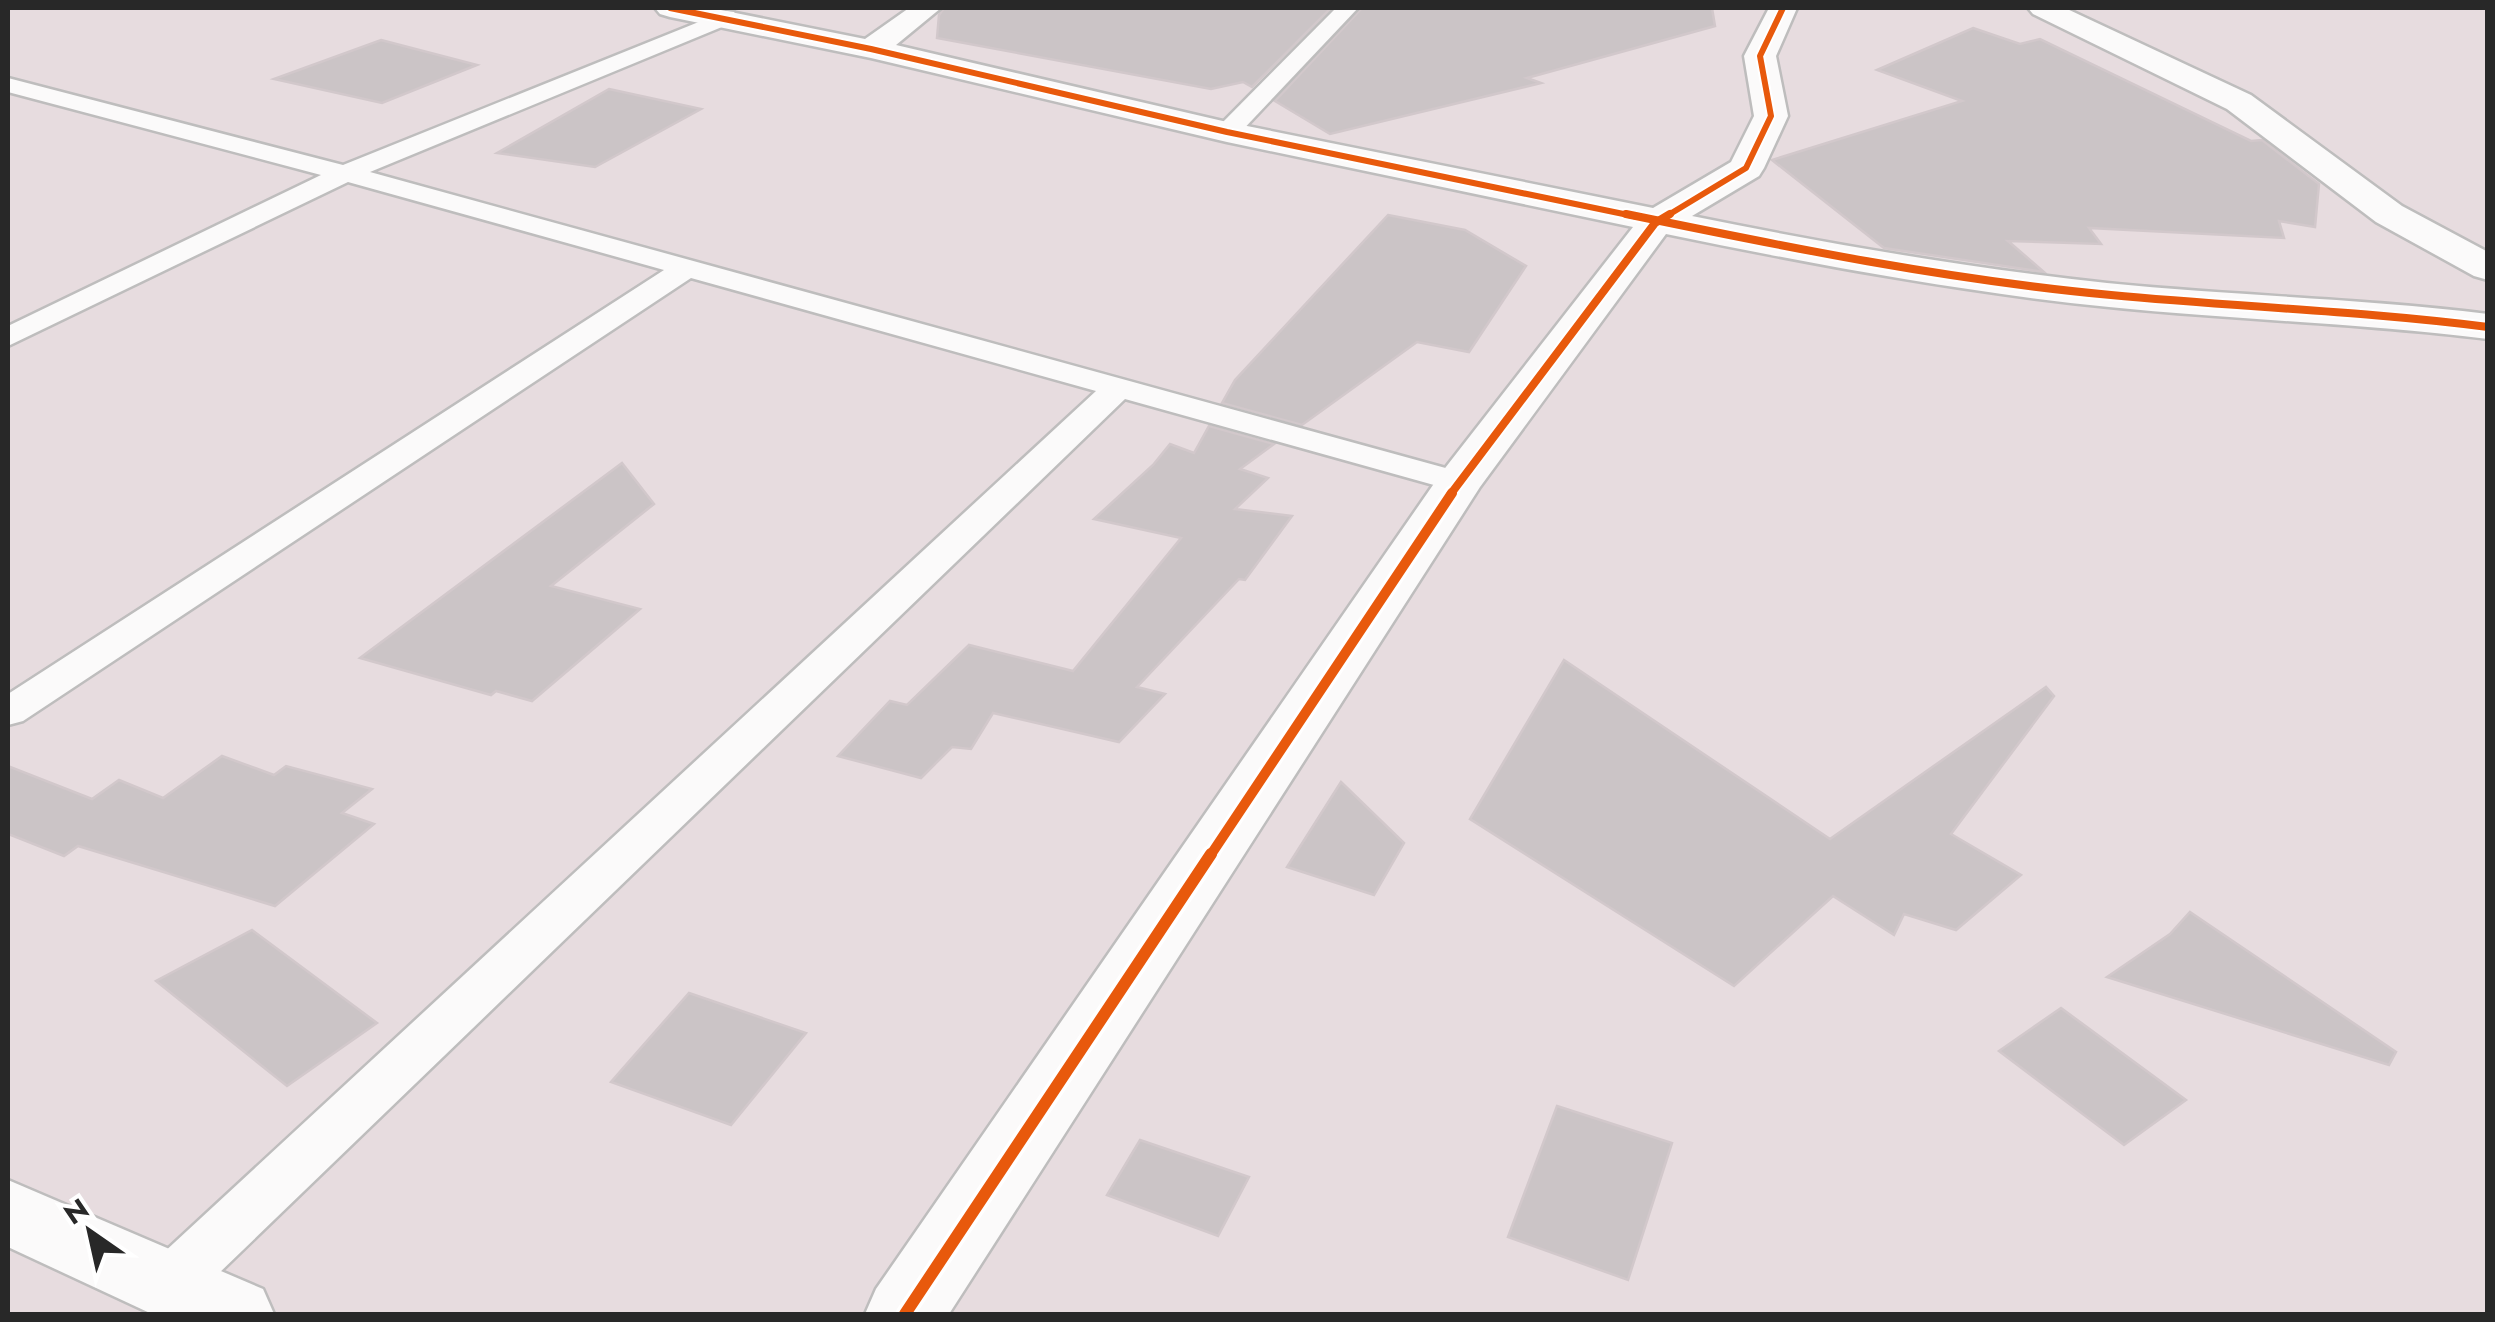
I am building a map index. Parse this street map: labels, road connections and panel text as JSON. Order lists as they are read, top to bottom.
{
  "north": "top left"
}
